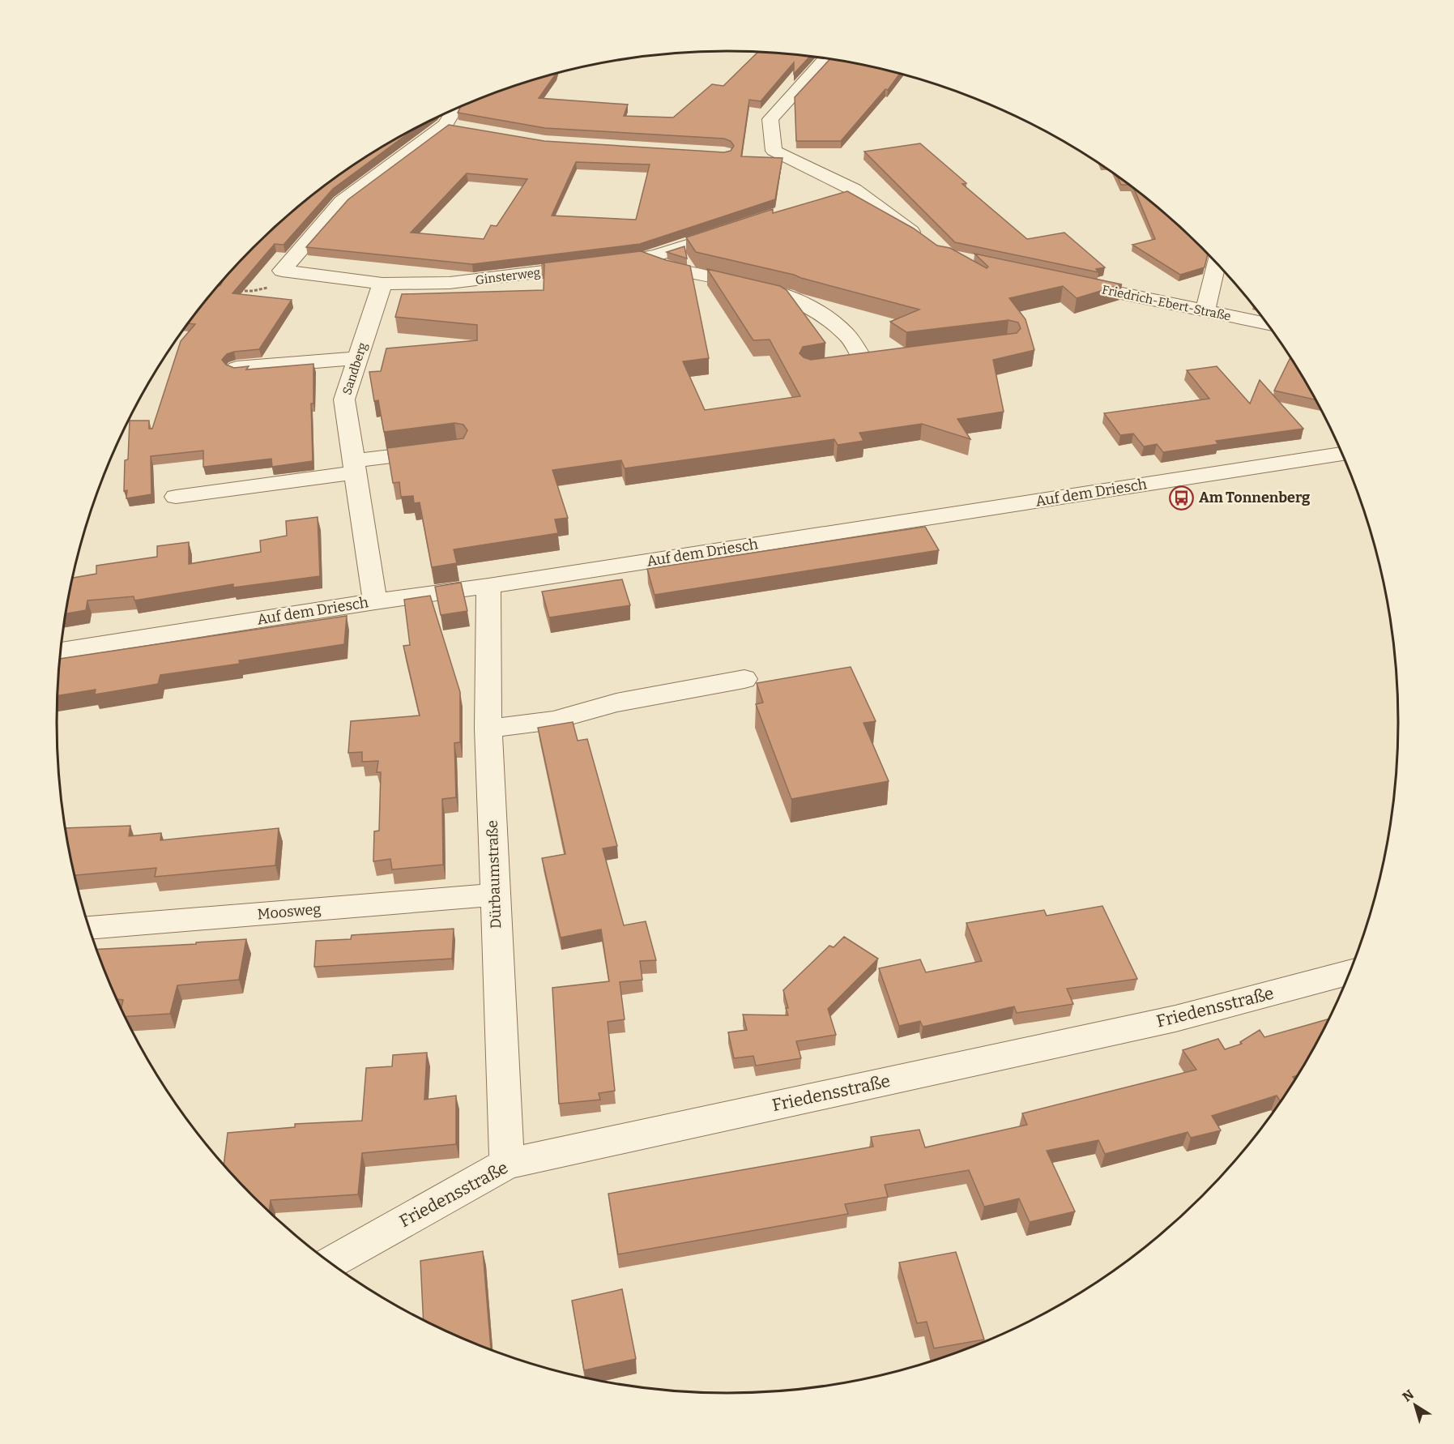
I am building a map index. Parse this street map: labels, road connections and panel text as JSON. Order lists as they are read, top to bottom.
{
  "streets": {
    "street": [
      "Ginsterweg",
      "Friedrich-Ebert-Straße",
      "Sandberg",
      "Auf dem Driesch",
      "Dürbaumstraße",
      "Moosweg",
      "Friedensstraße"
    ]
  },
  "crossings": [
    ["Ginsterweg", "Sandberg"],
    ["Sandberg", "Auf dem Driesch"],
    ["Auf dem Driesch", "Dürbaumstraße"],
    ["Dürbaumstraße", "Moosweg"],
    ["Dürbaumstraße", "Friedensstraße"]
  ],
  "places": {
    "bus stop": ["Am Tonnenberg"]
  },
  "north": "top left"
}
